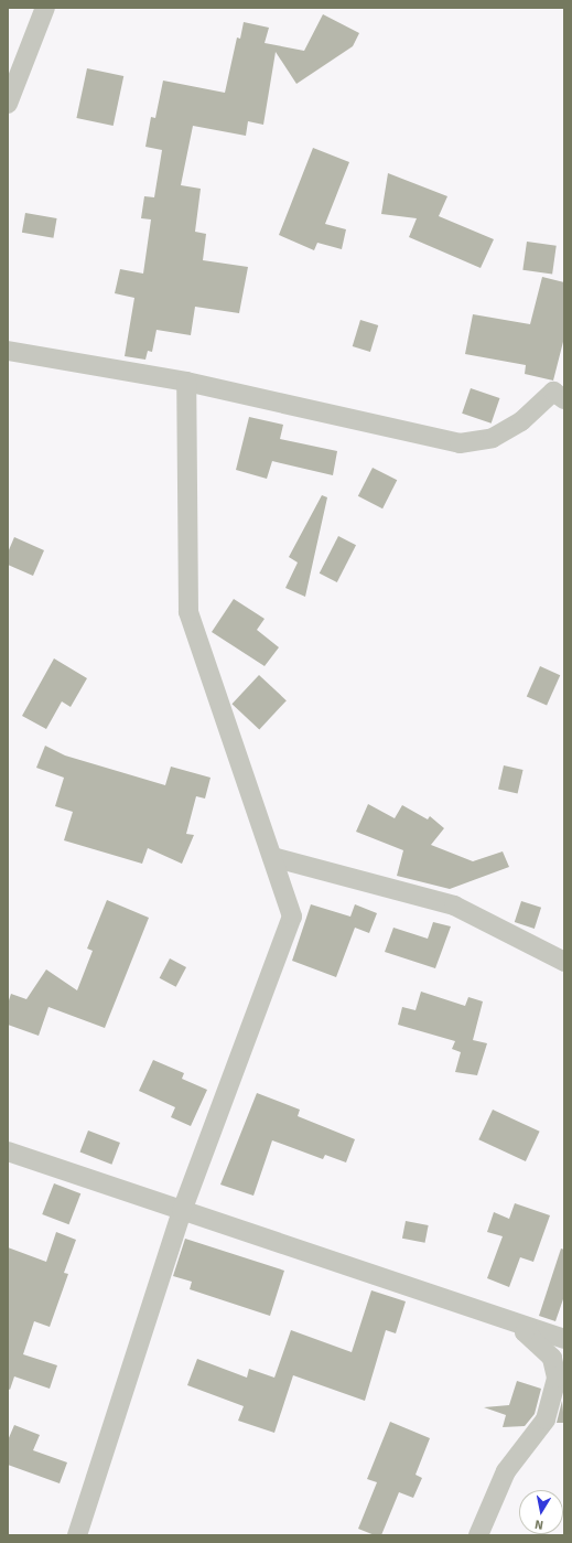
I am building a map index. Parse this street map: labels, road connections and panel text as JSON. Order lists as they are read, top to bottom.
{
  "north": "bottom"
}
